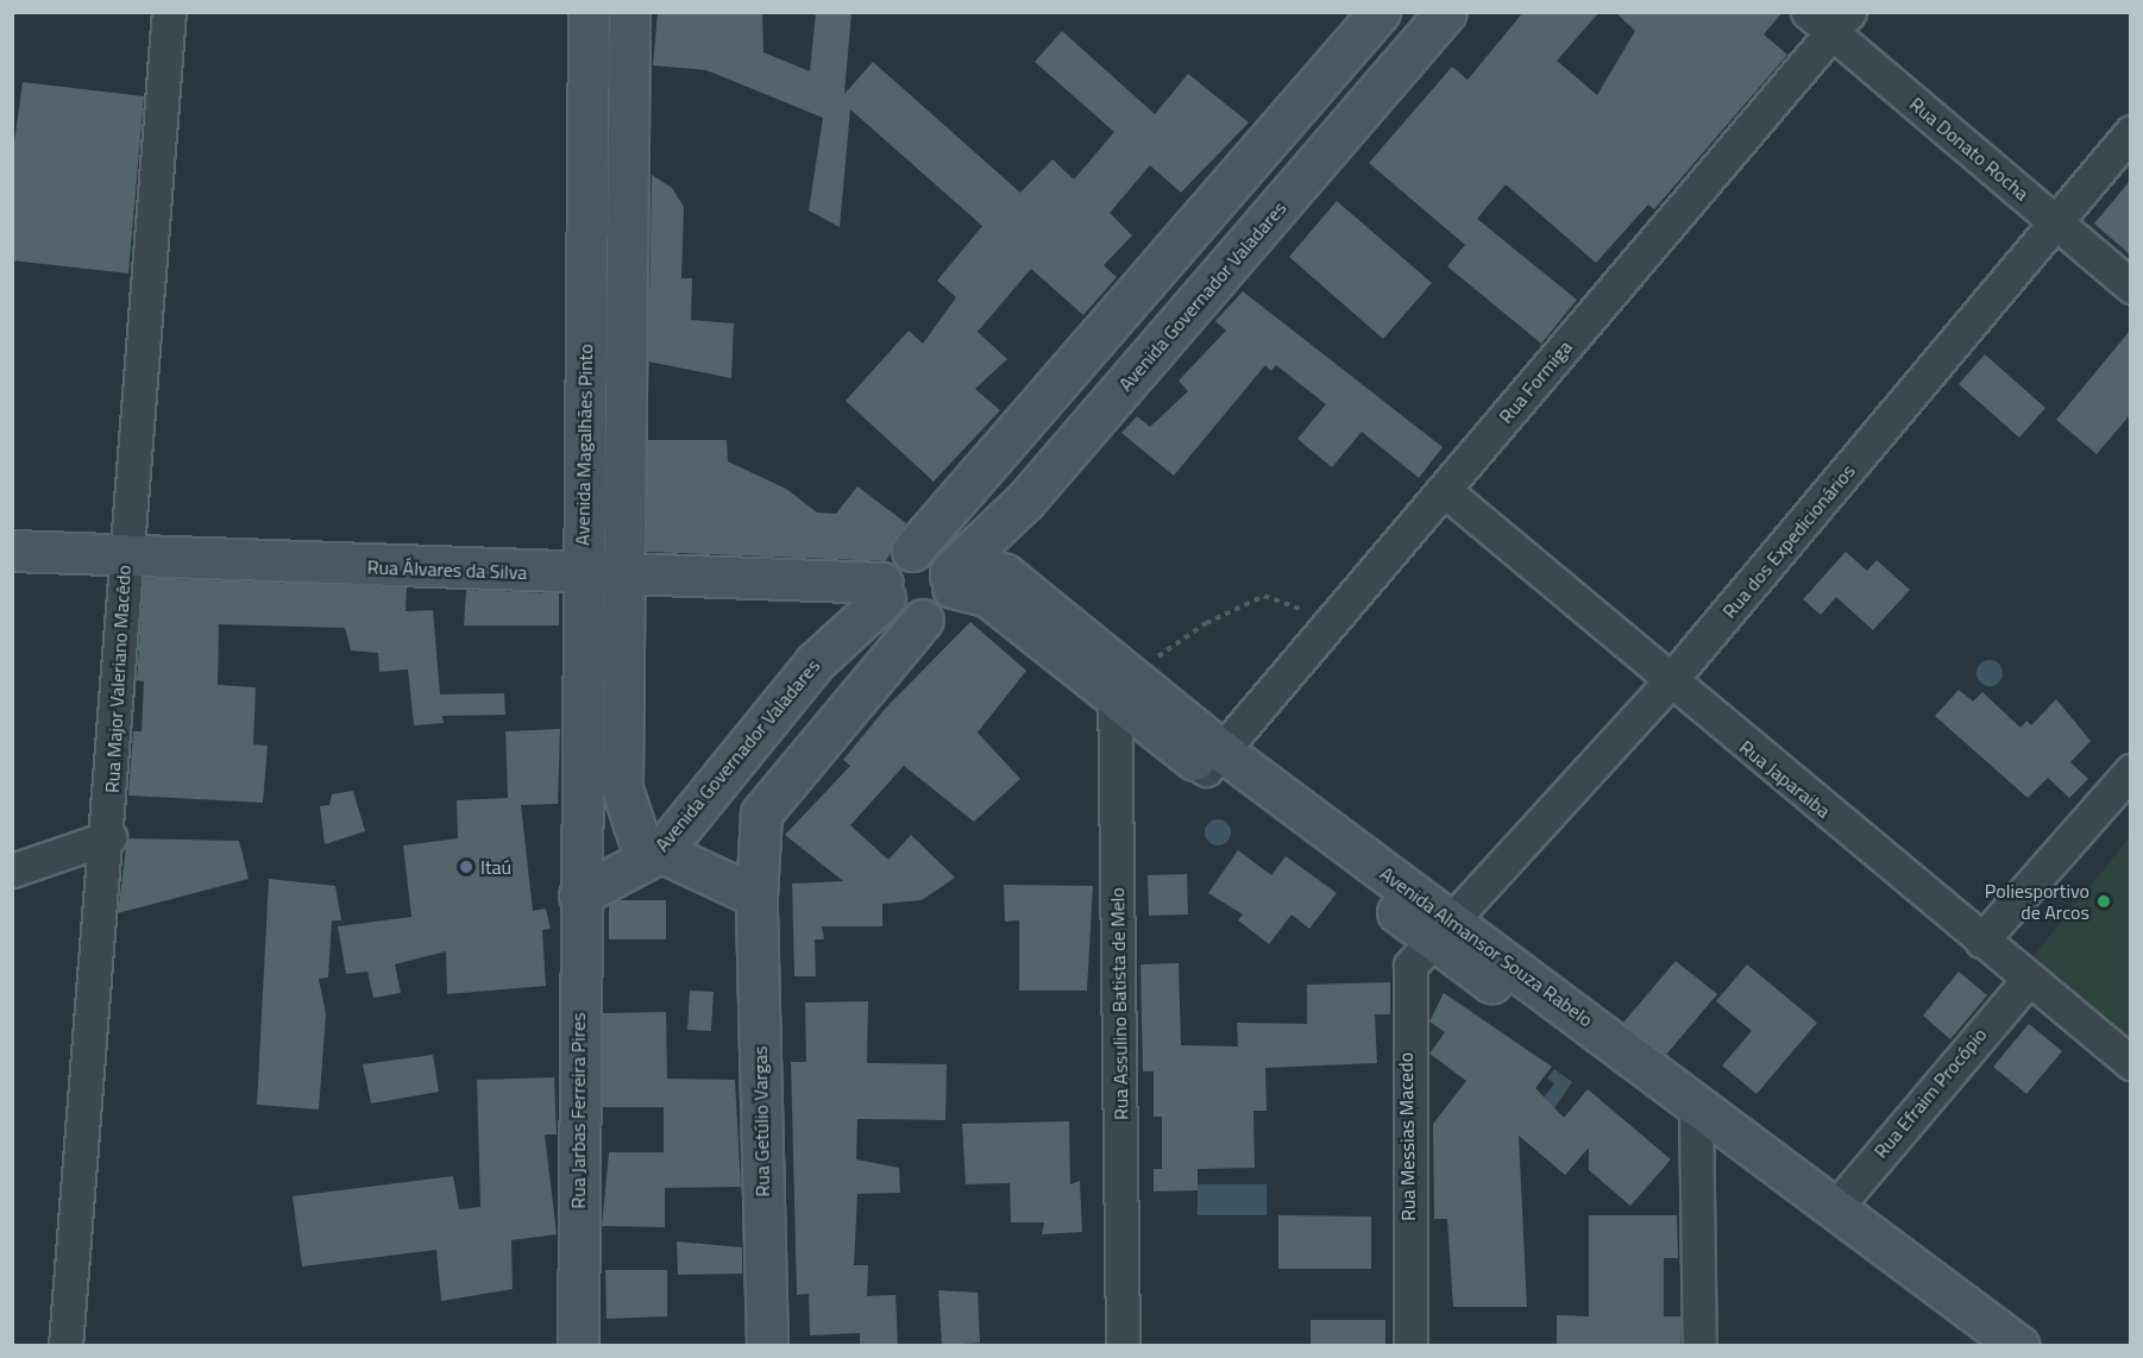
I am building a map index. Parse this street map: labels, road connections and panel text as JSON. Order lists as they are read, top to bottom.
{
  "streets": {
    "street": [
      "Rua Donato Rocha",
      "Avenida Governador Valadares",
      "Rua Formiga",
      "Avenida Magalhães Pinto",
      "Rua dos Expedicionários",
      "Rua Álvares da Silva",
      "Rua Major Valeriano Macêdo",
      "Rua Japaraiba",
      "Avenida Almansor Souza Rabelo",
      "Rua Assulino Batista de Melo",
      "Rua Efraim Procópio",
      "Rua Jarbas Ferreira Pires",
      "Rua Getúlio Vargas",
      "Rua Messias Macedo"
    ]
  },
  "crossings": [
    ["Rua Donato Rocha", "Rua Formiga"],
    ["Rua Donato Rocha", "Rua dos Expedicionários"],
    ["Avenida Governador Valadares", "Avenida Magalhães Pinto"],
    ["Avenida Governador Valadares", "Rua Álvares da Silva"],
    ["Avenida Governador Valadares", "Avenida Almansor Souza Rabelo"],
    ["Avenida Governador Valadares", "Rua Jarbas Ferreira Pires"],
    ["Avenida Governador Valadares", "Rua Getúlio Vargas"],
    ["Rua Formiga", "Rua Japaraiba"],
    ["Rua Formiga", "Avenida Almansor Souza Rabelo"],
    ["Avenida Magalhães Pinto", "Rua Álvares da Silva"],
    ["Avenida Magalhães Pinto", "Rua Jarbas Ferreira Pires"],
    ["Rua dos Expedicionários", "Rua Japaraiba"],
    ["Rua dos Expedicionários", "Avenida Almansor Souza Rabelo"],
    ["Rua dos Expedicionários", "Rua Messias Macedo"],
    ["Rua Álvares da Silva", "Rua Major Valeriano Macêdo"],
    ["Rua Álvares da Silva", "Avenida Almansor Souza Rabelo"],
    ["Rua Álvares da Silva", "Rua Getúlio Vargas"],
    ["Rua Japaraiba", "Rua Efraim Procópio"],
    ["Avenida Almansor Souza Rabelo", "Rua Assulino Batista de Melo"],
    ["Avenida Almansor Souza Rabelo", "Rua Efraim Procópio"],
    ["Avenida Almansor Souza Rabelo", "Rua Getúlio Vargas"],
    ["Avenida Almansor Souza Rabelo", "Rua Messias Macedo"]
  ],
  "places": ["Itaú", "Poliesportivo de Arcos"]
}
